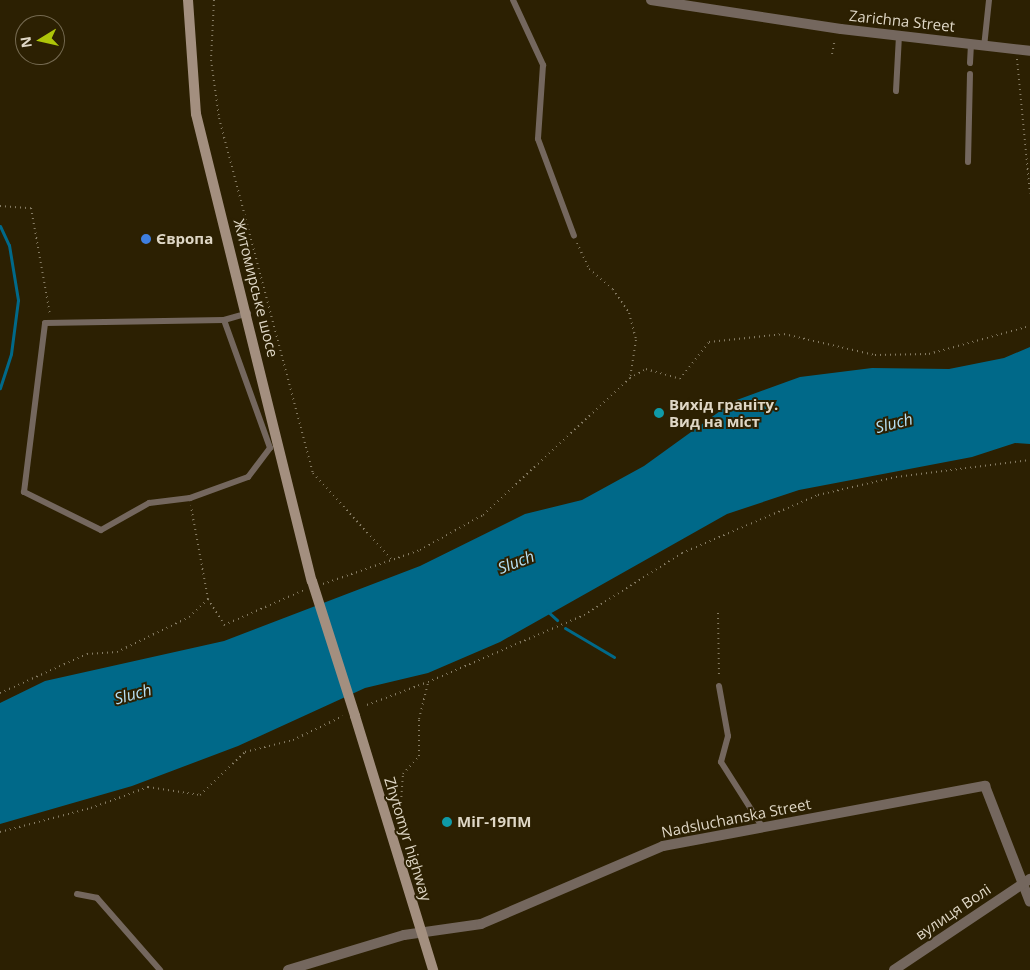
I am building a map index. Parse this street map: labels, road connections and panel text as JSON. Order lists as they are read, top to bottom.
{
  "streets": {
    "main road": ["Житомирське шосе", "Zhytomyr highway"],
    "street": ["Zarichna Street", "Nadsluchanska Street", "вулиця Волі"]
  },
  "crossings": [
    ["Житомирське шосе", "Zhytomyr highway"],
    ["Nadsluchanska Street", "Zhytomyr highway"],
    ["Nadsluchanska Street", "вулиця Волі"]
  ],
  "water": ["Sluch"],
  "places": ["Європа", "Вихід граніту. Вид на міст", "МіГ-19ПМ"],
  "north": "left"
}
